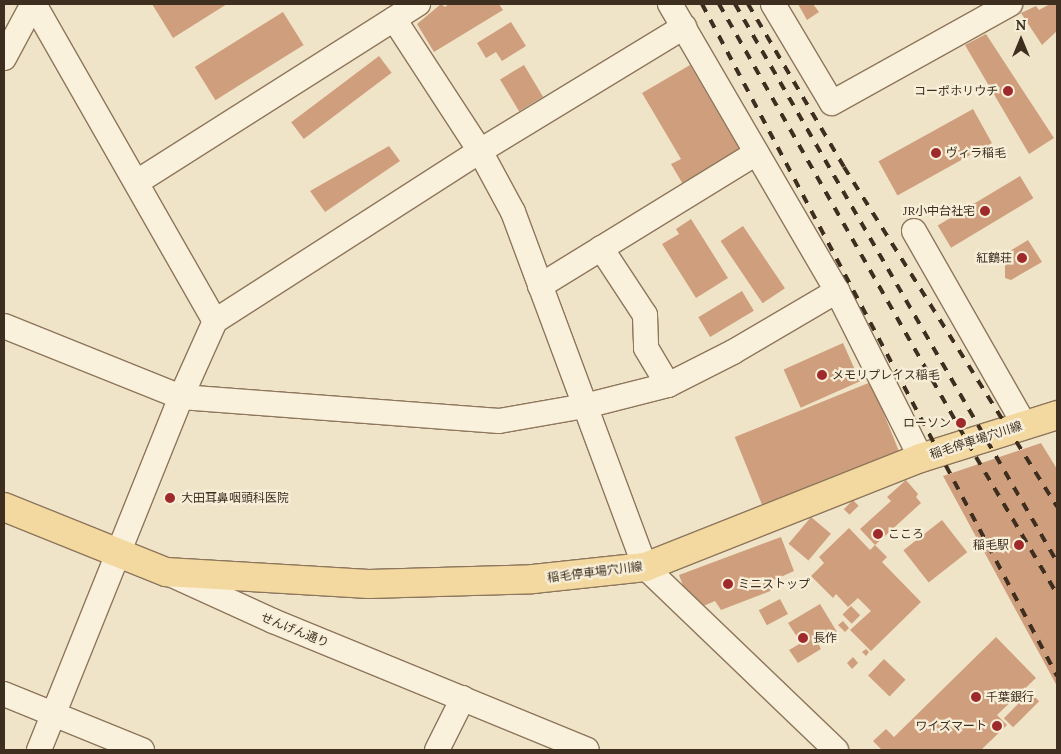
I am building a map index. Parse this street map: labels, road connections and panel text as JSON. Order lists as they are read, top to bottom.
{
  "streets": {
    "main road": ["稲毛停車場穴川線", "せんげん通り"]
  },
  "crossings": [
    ["稲毛停車場穴川線", "せんげん通り"]
  ],
  "places": [
    "コーポホリウチ",
    "ヴィラ稲毛",
    "JR小中台社宅",
    "紅鶴荘",
    "メモリプレイス稲毛",
    "ローソン",
    "大田耳鼻咽頭科医院",
    "こころ",
    "稲毛駅",
    "ミニストップ",
    "長作",
    "千葉銀行",
    "ワイズマート"
  ],
  "north": "top"
}
